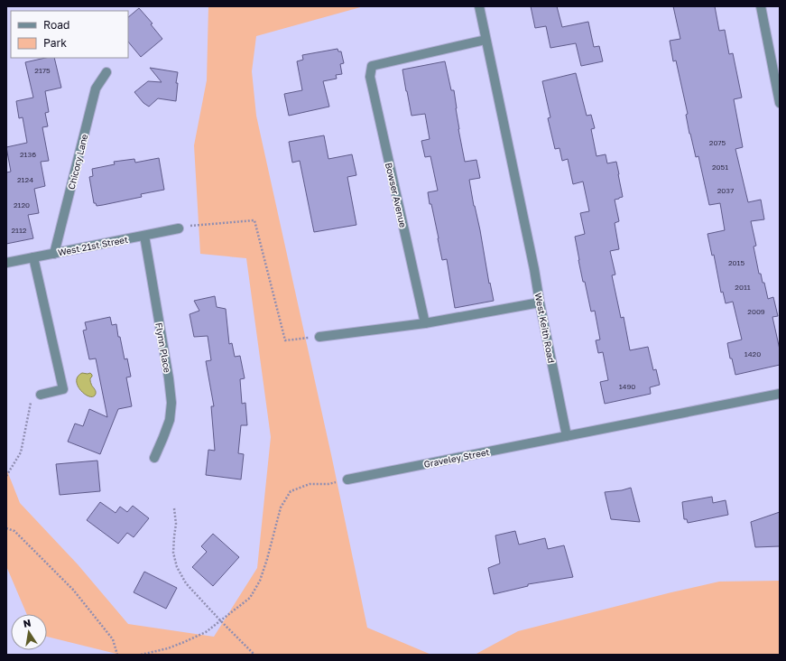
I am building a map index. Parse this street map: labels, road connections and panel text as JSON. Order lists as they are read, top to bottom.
{
  "streets": {
    "street": [
      "Chicory Lane",
      "Bowser Avenue",
      "West 21st Street",
      "West Keith Road",
      "Flynn Place",
      "Graveley Street"
    ]
  },
  "crossings": [
    ["Chicory Lane", "West 21st Street"],
    ["Bowser Avenue", "West Keith Road"],
    ["West 21st Street", "Flynn Place"],
    ["West Keith Road", "Graveley Street"]
  ],
  "house_numbers": [
    "2175",
    "2075",
    "2136",
    "2051",
    "2124",
    "2037",
    "2120",
    "2112",
    "2015",
    "2011",
    "2009",
    "1420",
    "1490"
  ],
  "legend": ["Road", "Park"],
  "north": "top"
}
